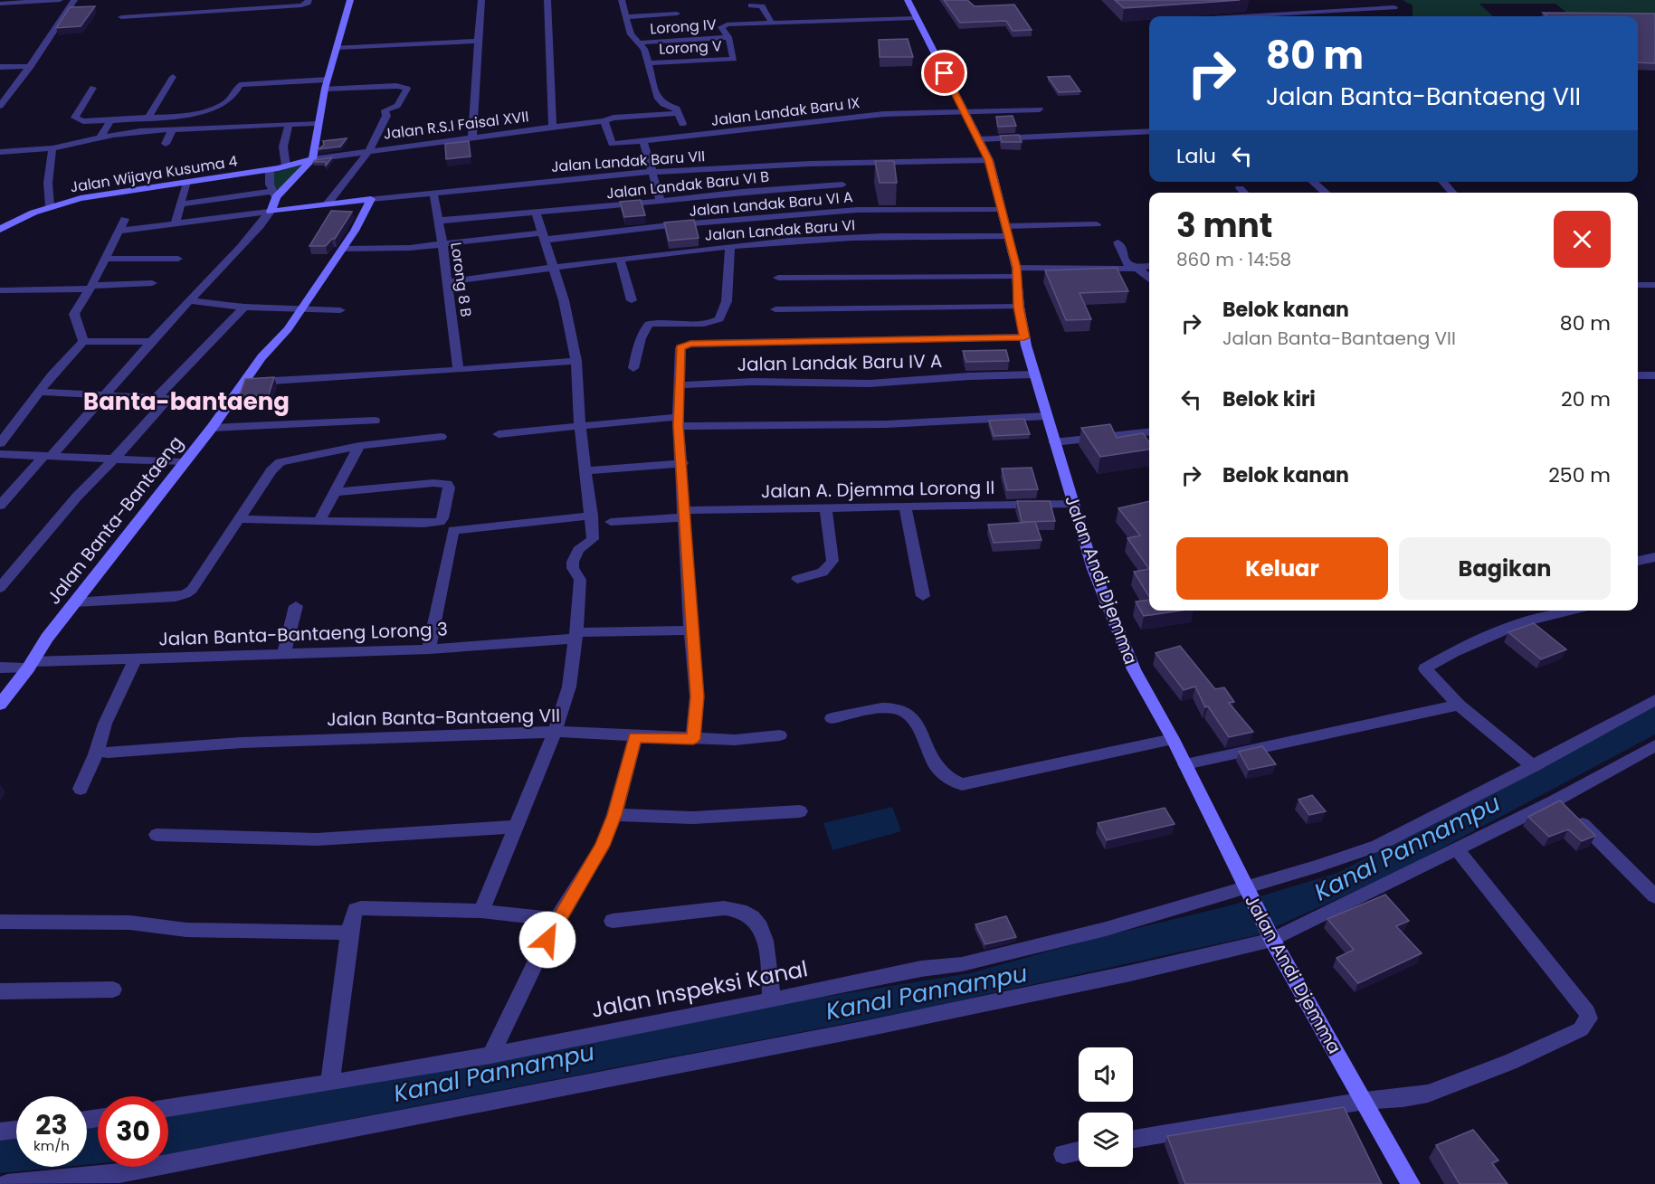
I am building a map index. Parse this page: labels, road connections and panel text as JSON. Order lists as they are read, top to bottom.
{
  "streets": {
    "street": [
      "Lorong IV",
      "Lorong V",
      "Jalan Landak Baru IX",
      "Jalan R.S.I Faisal XVII",
      "Jalan Landak Baru VII",
      "Jalan Wijaya Kusuma 4",
      "Jalan Landak Baru VI B",
      "Jalan Landak Baru VI A",
      "Jalan Landak Baru VI",
      "Lorong 8 B",
      "Jalan Landak Baru IV A",
      "Jalan A. Djemma Lorong II",
      "Jalan Banta-Bantaeng",
      "Jalan Andi Djemma",
      "Jalan Banta-Bantaeng Lorong 3",
      "Jalan Banta-Bantaeng VII",
      "Jalan Inspeksi Kanal"
    ]
  },
  "crossings": [
    ["Lorong IV", "Lorong V"],
    ["Jalan Landak Baru IX", "Jalan R.S.I Faisal XVII"],
    ["Jalan Landak Baru IX", "Jalan Andi Djemma"],
    ["Jalan R.S.I Faisal XVII", "Jalan Wijaya Kusuma 4"],
    ["Jalan Landak Baru VII", "Lorong 8 B"],
    ["Jalan Landak Baru VII", "Jalan Banta-Bantaeng"],
    ["Jalan Landak Baru VII", "Jalan Andi Djemma"],
    ["Jalan Landak Baru VI B", "Lorong 8 B"],
    ["Jalan Landak Baru VI A", "Lorong 8 B"],
    ["Jalan Landak Baru VI A", "Jalan Banta-Bantaeng"],
    ["Jalan Landak Baru VI A", "Jalan Andi Djemma"],
    ["Jalan Landak Baru VI", "Lorong 8 B"],
    ["Jalan Landak Baru VI", "Jalan Andi Djemma"],
    ["Jalan Landak Baru IV A", "Jalan Andi Djemma"],
    ["Jalan A. Djemma Lorong II", "Jalan Andi Djemma"],
    ["Jalan Banta-Bantaeng", "Jalan Banta-Bantaeng Lorong 3"],
    ["Jalan Andi Djemma", "Jalan Inspeksi Kanal"]
  ],
  "districts": ["Banta-bantaeng"],
  "water": ["Kanal Pannampu"],
  "page": {
    "turn": ["80 m", "Jalan Banta-Bantaeng VII"],
    "then": "Lalu",
    "heading": ["3 mnt", "860 m · 14:58"],
    "list": [
      {
        "name": "Belok kanan",
        "note": "Jalan Banta-Bantaeng VII",
        "value": "80 m"
      },
      {
        "name": "Belok kiri",
        "value": "20 m"
      },
      {
        "name": "Belok kanan",
        "value": "250 m"
      }
    ],
    "buttons": ["Keluar", "Bagikan"],
    "speed": "23 km/h",
    "limit": "30"
  }
}
